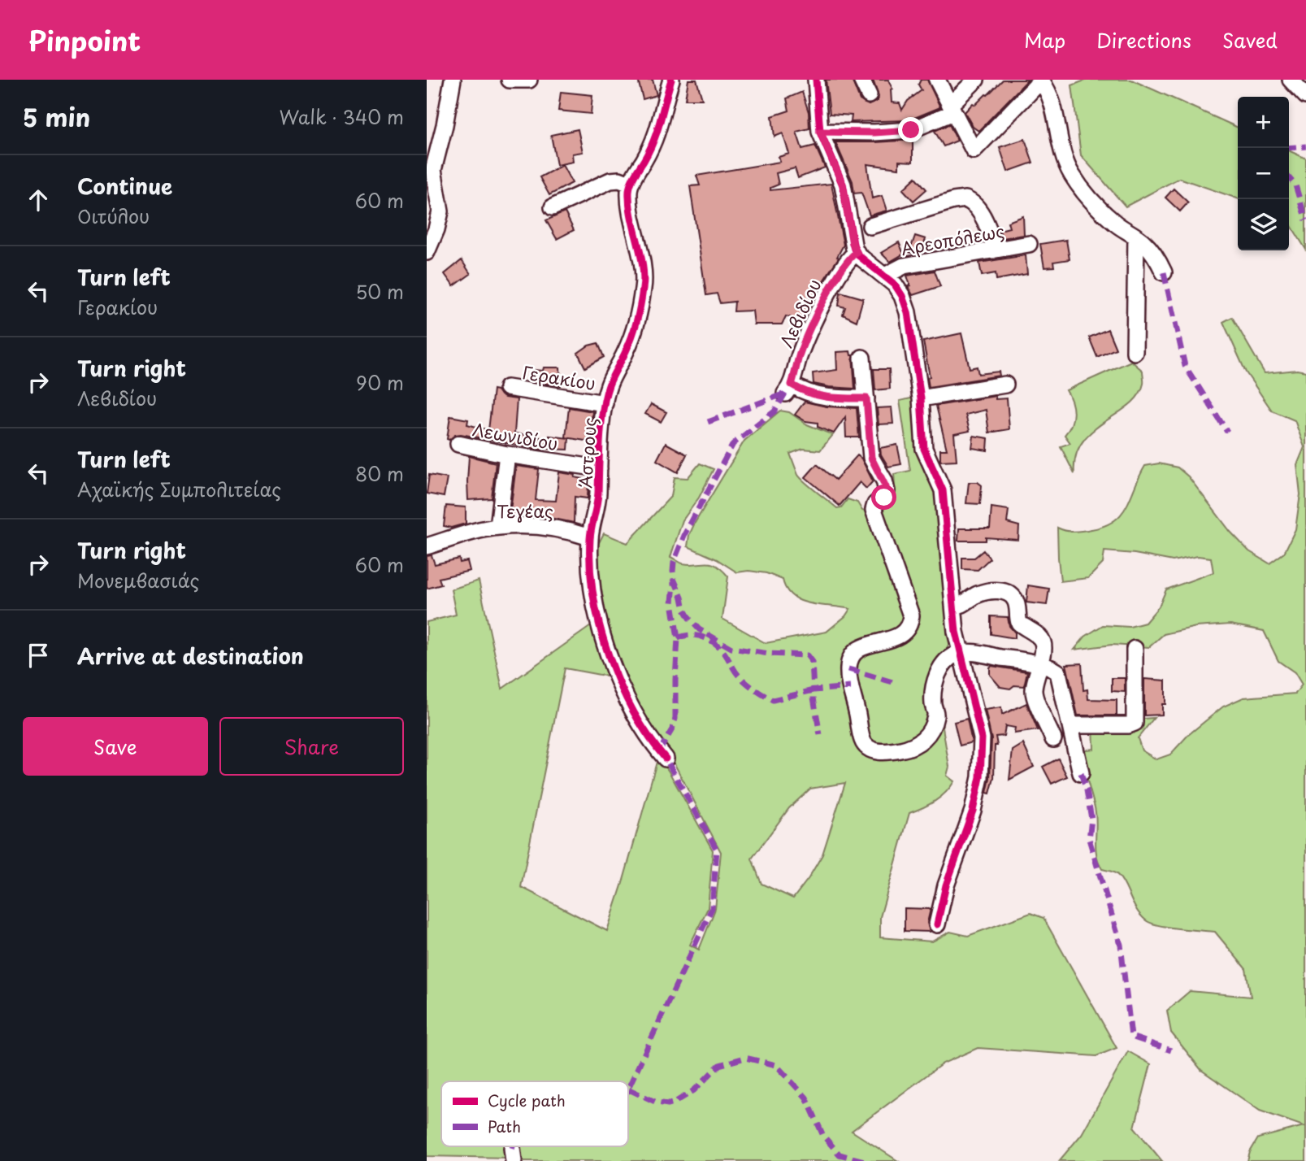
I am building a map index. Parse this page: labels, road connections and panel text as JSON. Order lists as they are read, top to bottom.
{
  "streets": {
    "street": [
      "Αρεοπόλεως",
      "Λεβιδίου",
      "Γερακίου",
      "Λεωνιδίου",
      "Άστρους",
      "Τεγέας"
    ]
  },
  "crossings": [
    ["Γερακίου", "Άστρους"],
    ["Λεωνιδίου", "Άστρους"],
    ["Άστρους", "Τεγέας"]
  ],
  "legend": ["Cycle path", "Path"],
  "page": {
    "header": "Pinpoint",
    "nav": ["Map", "Directions", "Saved"],
    "heading": ["5 min", "Walk · 340 m"],
    "map_buttons": ["+", "−"],
    "list": [
      ["Continue", "Οιτύλου", "60 m"],
      ["Turn left", "Γερακίου", "50 m"],
      ["Turn right", "Λεβιδίου", "90 m"],
      ["Turn left", "Αχαϊκής Συμπολιτείας", "80 m"],
      ["Turn right", "Μονεμβασιάς", "60 m"],
      "Arrive at destination"
    ],
    "buttons": ["Save", "Share"]
  }
}
